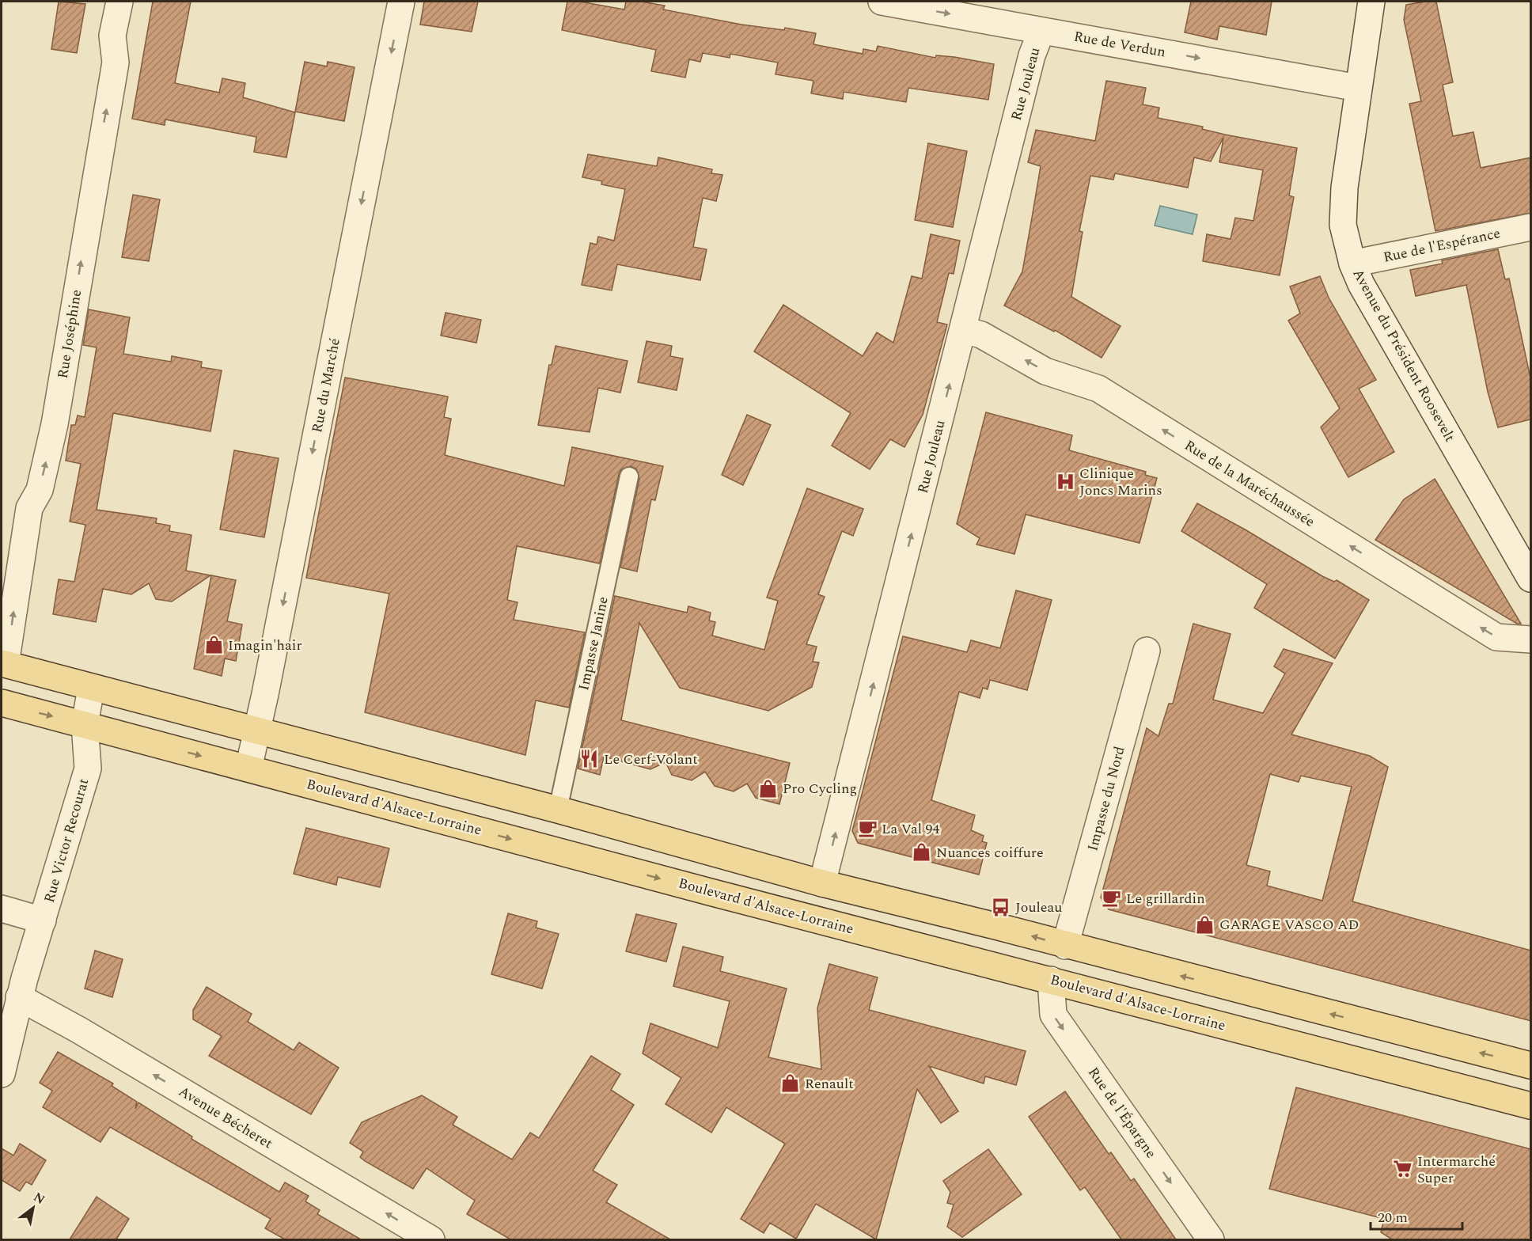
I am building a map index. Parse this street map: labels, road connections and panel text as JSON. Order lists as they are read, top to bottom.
{
  "streets": {
    "main road": ["Boulevard d'Alsace-Lorraine"],
    "street": [
      "Rue de Verdun",
      "Rue Jouleau",
      "Rue de l'Espérance",
      "Rue Joséphine",
      "Avenue du Président Roosevelt",
      "Rue du Marché",
      "Rue de la Maréchaussée",
      "Impasse du Nord",
      "Rue Victor Recourat",
      "Rue de l'Épargne",
      "Avenue Bécheret"
    ],
    "lane": ["Impasse Janine"]
  },
  "crossings": [
    ["Rue de Verdun", "Rue Jouleau"],
    ["Rue de Verdun", "Avenue du Président Roosevelt"],
    ["Rue Jouleau", "Rue de la Maréchaussée"],
    ["Rue de l'Espérance", "Avenue du Président Roosevelt"],
    ["Rue du Marché", "Boulevard d'Alsace-Lorraine"],
    ["Boulevard d'Alsace-Lorraine", "Rue Victor Recourat"],
    ["Boulevard d'Alsace-Lorraine", "Rue de l'Épargne"]
  ],
  "one_way": [
    "Rue de Verdun",
    "Rue Jouleau",
    "Rue Joséphine",
    "Rue du Marché",
    "Rue de la Maréchaussée",
    "Rue de l'Épargne",
    "Avenue Bécheret"
  ],
  "places": {
    "hospital": ["Clinique Joncs Marins"],
    "shop": [
      "Imagin'hair",
      "Pro Cycling",
      "Nuances coiffure",
      "GARAGE VASCO AD",
      "Renault"
    ],
    "restaurant": ["Le Cerf-Volant"],
    "cafe": ["La Val 94", "Le grillardin"],
    "bus stop": ["Jouleau"],
    "supermarket": ["Intermarché Super"]
  },
  "scale_bar": "20 m",
  "north": "top right"
}
